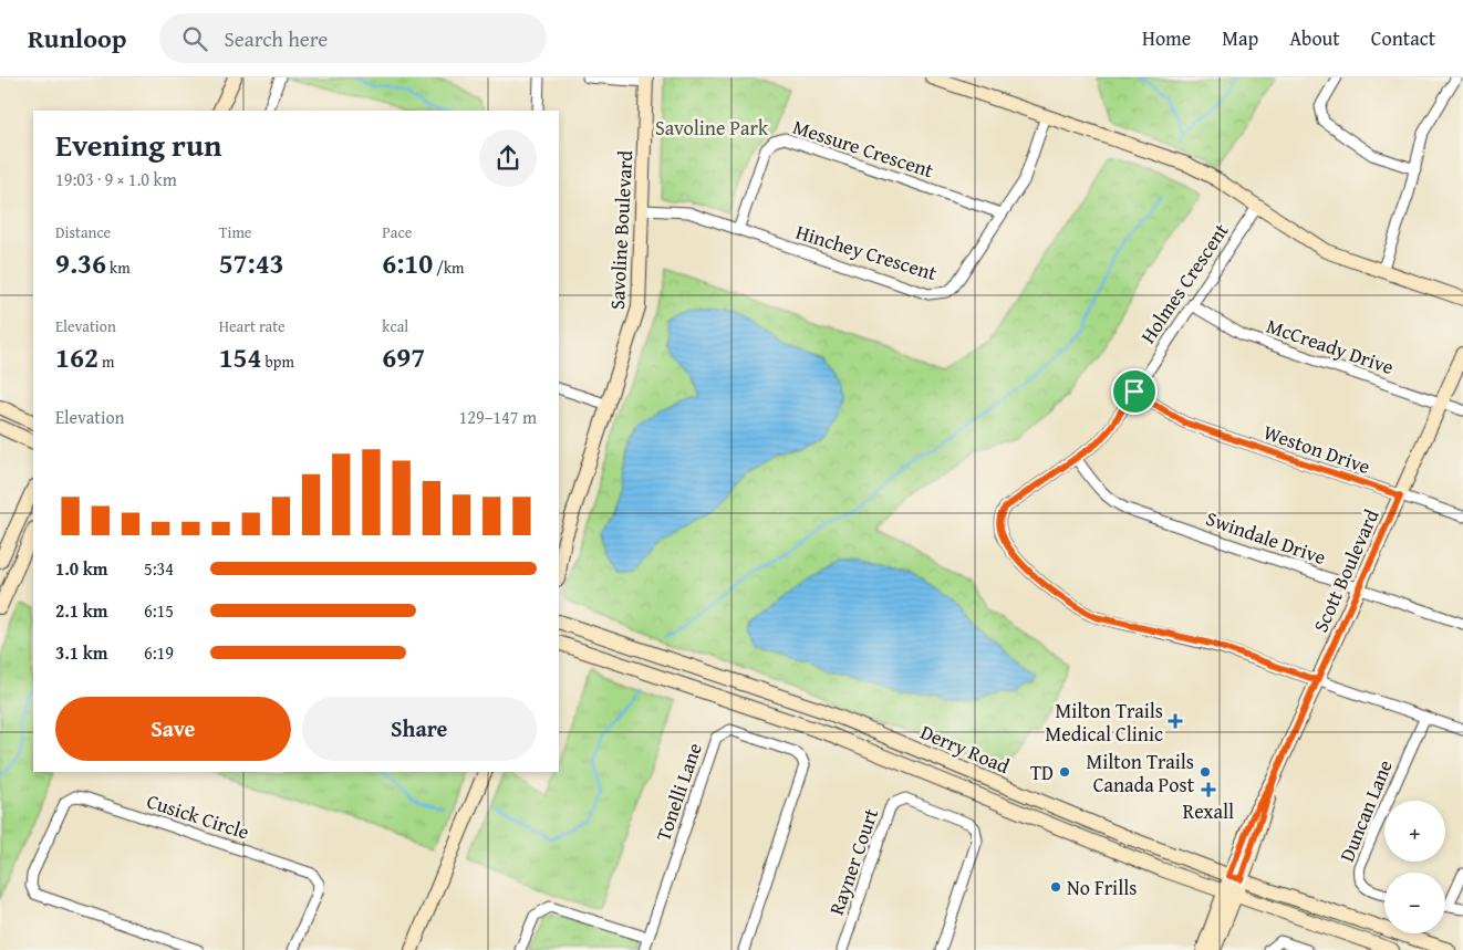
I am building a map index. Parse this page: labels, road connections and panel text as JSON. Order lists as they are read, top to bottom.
{
  "streets": {
    "main road": ["Savoline Boulevard", "Scott Boulevard", "Derry Road"],
    "street": [
      "Messure Crescent",
      "Hinchey Crescent",
      "Holmes Crescent",
      "McCready Drive",
      "Weston Drive",
      "Swindale Drive",
      "Tonelli Lane",
      "Duncan Lane",
      "Cusick Circle",
      "Rayner Court"
    ]
  },
  "crossings": [
    ["Messure Crescent", "Hinchey Crescent"],
    ["Savoline Boulevard", "Hinchey Crescent"],
    ["Holmes Crescent", "McCready Drive"],
    ["Holmes Crescent", "Weston Drive"],
    ["Holmes Crescent", "Swindale Drive"],
    ["Holmes Crescent", "Scott Boulevard"],
    ["Holmes Crescent", "Duncan Lane"],
    ["McCready Drive", "Scott Boulevard"],
    ["Weston Drive", "Scott Boulevard"],
    ["Swindale Drive", "Scott Boulevard"],
    ["Scott Boulevard", "Derry Road"]
  ],
  "parks": ["Savoline Park"],
  "places": {
    "health": ["Milton Trails Medical Clinic", "Rexall"],
    "other": ["TD", "Milton Trails Canada Post", "No Frills"]
  },
  "page": {
    "header": "Runloop",
    "search": "Search here",
    "nav": [
      "Home",
      "Map",
      "About",
      "Contact"
    ],
    "heading": ["Evening run", "19:03 · 9 × 1.0 km"],
    "stats": [
      ["Distance", "9.36 km"],
      ["Time", "57:43"],
      ["Pace", "6:10 /km"],
      ["Elevation", "162 m"],
      ["Heart rate", "154 bpm"],
      ["kcal", "697"]
    ],
    "chart": ["Elevation", "129–147 m"],
    "list": [
      {
        "name": "1.0 km",
        "note": "5:34"
      },
      {
        "name": "2.1 km",
        "note": "6:15"
      },
      {
        "name": "3.1 km",
        "note": "6:19"
      }
    ],
    "buttons": ["Save", "Share"],
    "map_buttons": ["+", "−"]
  }
}
